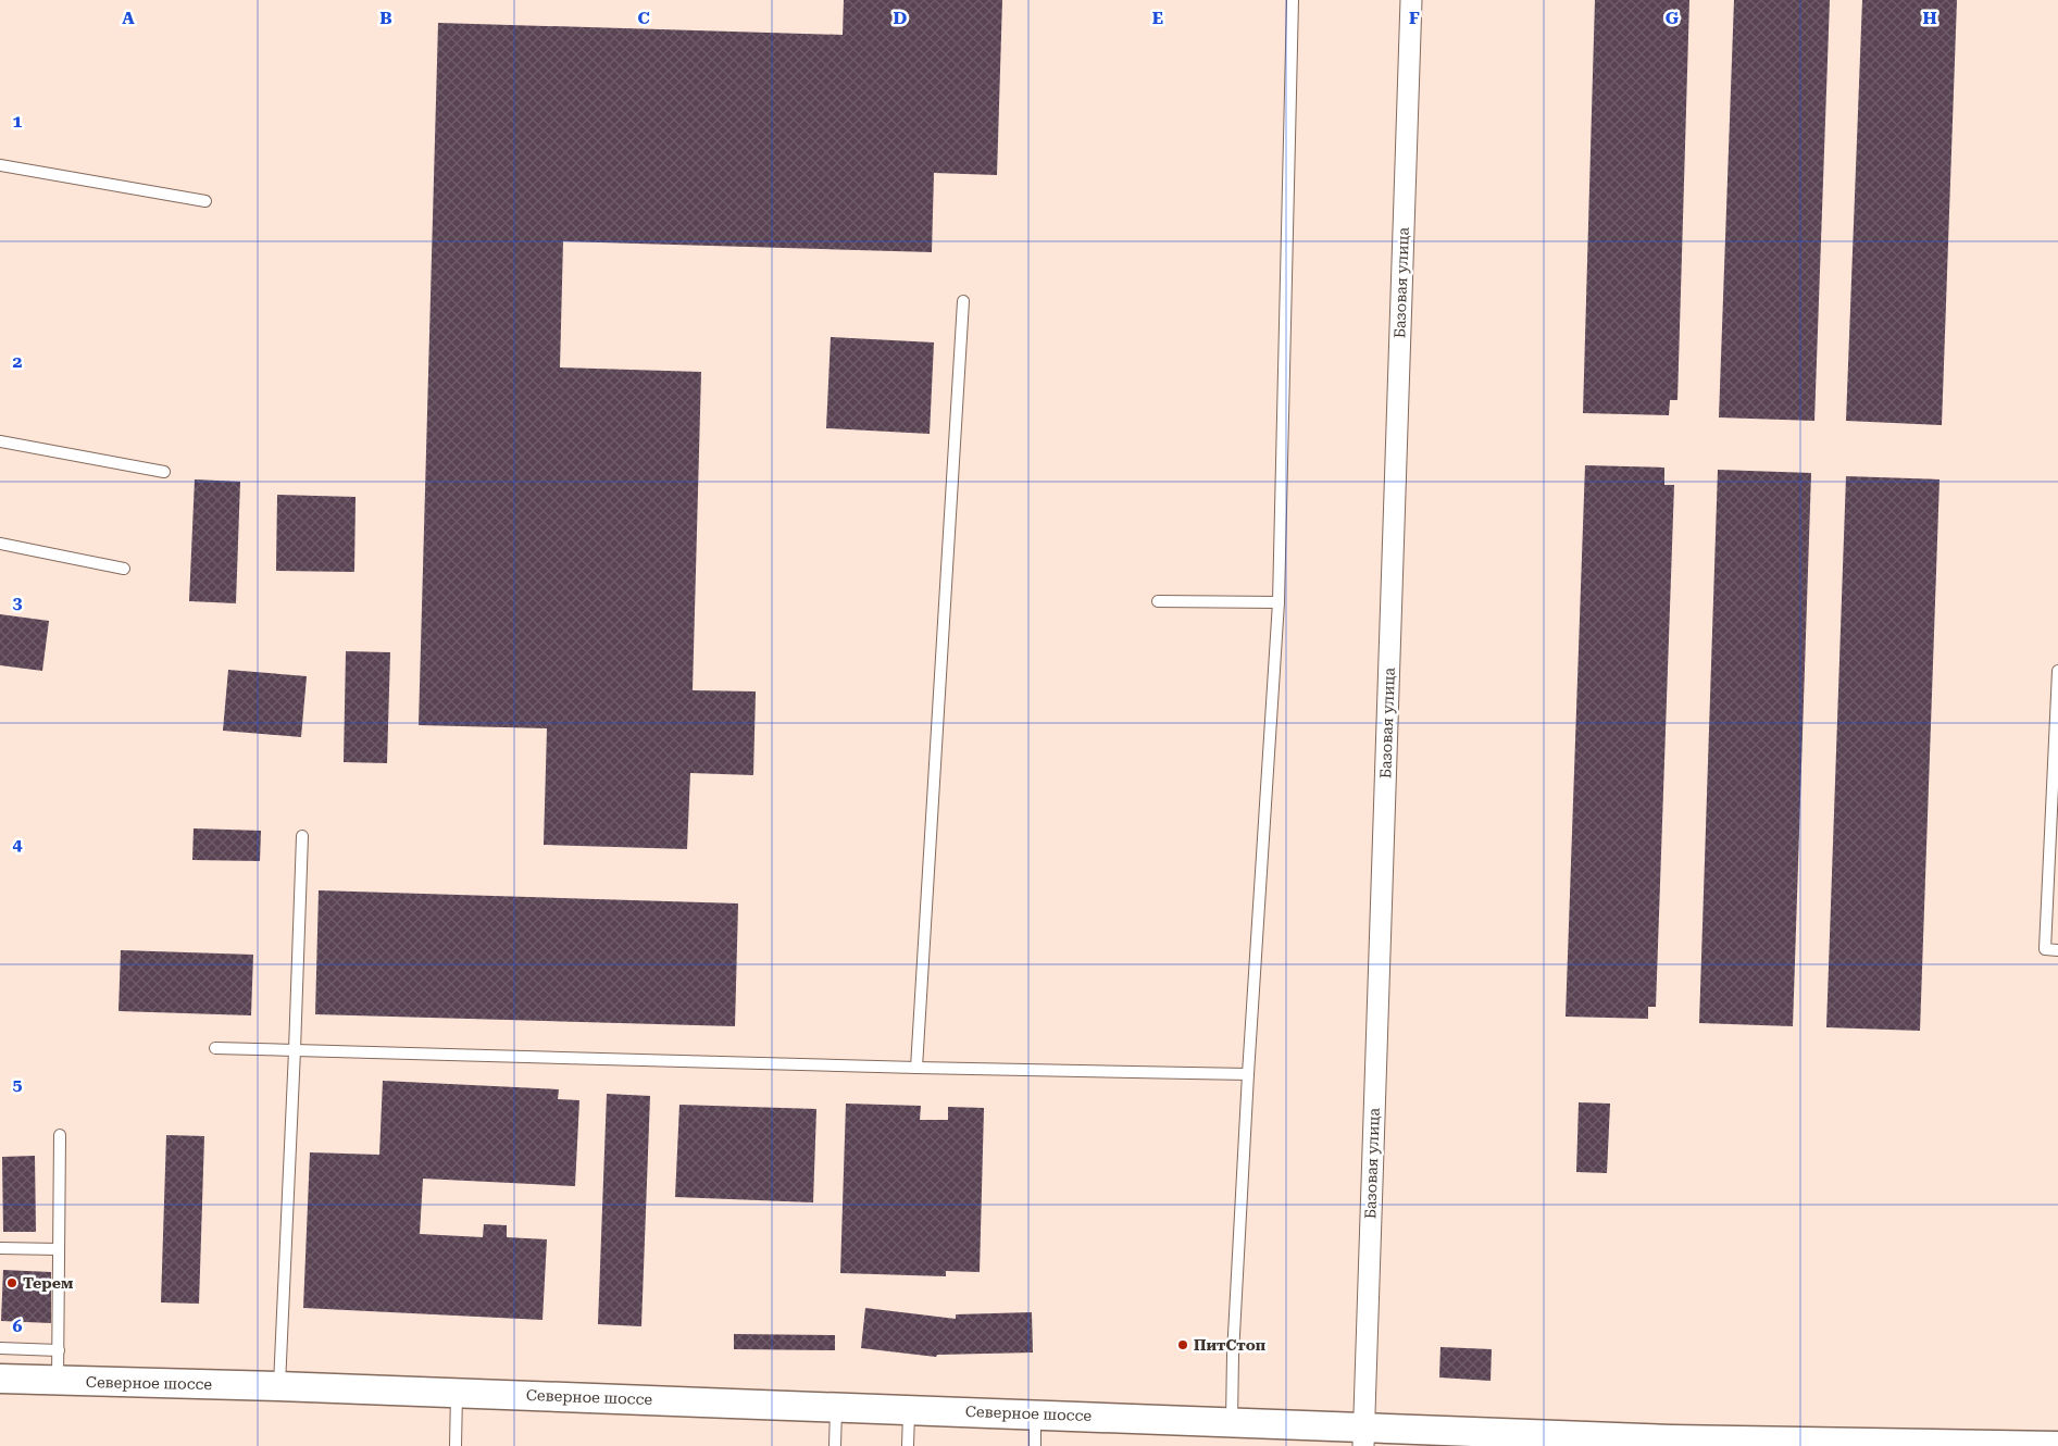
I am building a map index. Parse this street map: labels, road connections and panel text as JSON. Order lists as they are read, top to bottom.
{
  "streets": {
    "main road": ["Северное шоссе"],
    "street": ["Базовая улица"]
  },
  "crossings": [
    ["Базовая улица", "Северное шоссе"]
  ],
  "places": ["Терем", "ПитСтоп"],
  "grid": {
    "columns": [
      "A",
      "B",
      "C",
      "D",
      "E",
      "F",
      "G",
      "H"
    ],
    "rows": [
      "1",
      "2",
      "3",
      "4",
      "5",
      "6"
    ]
  }
}
